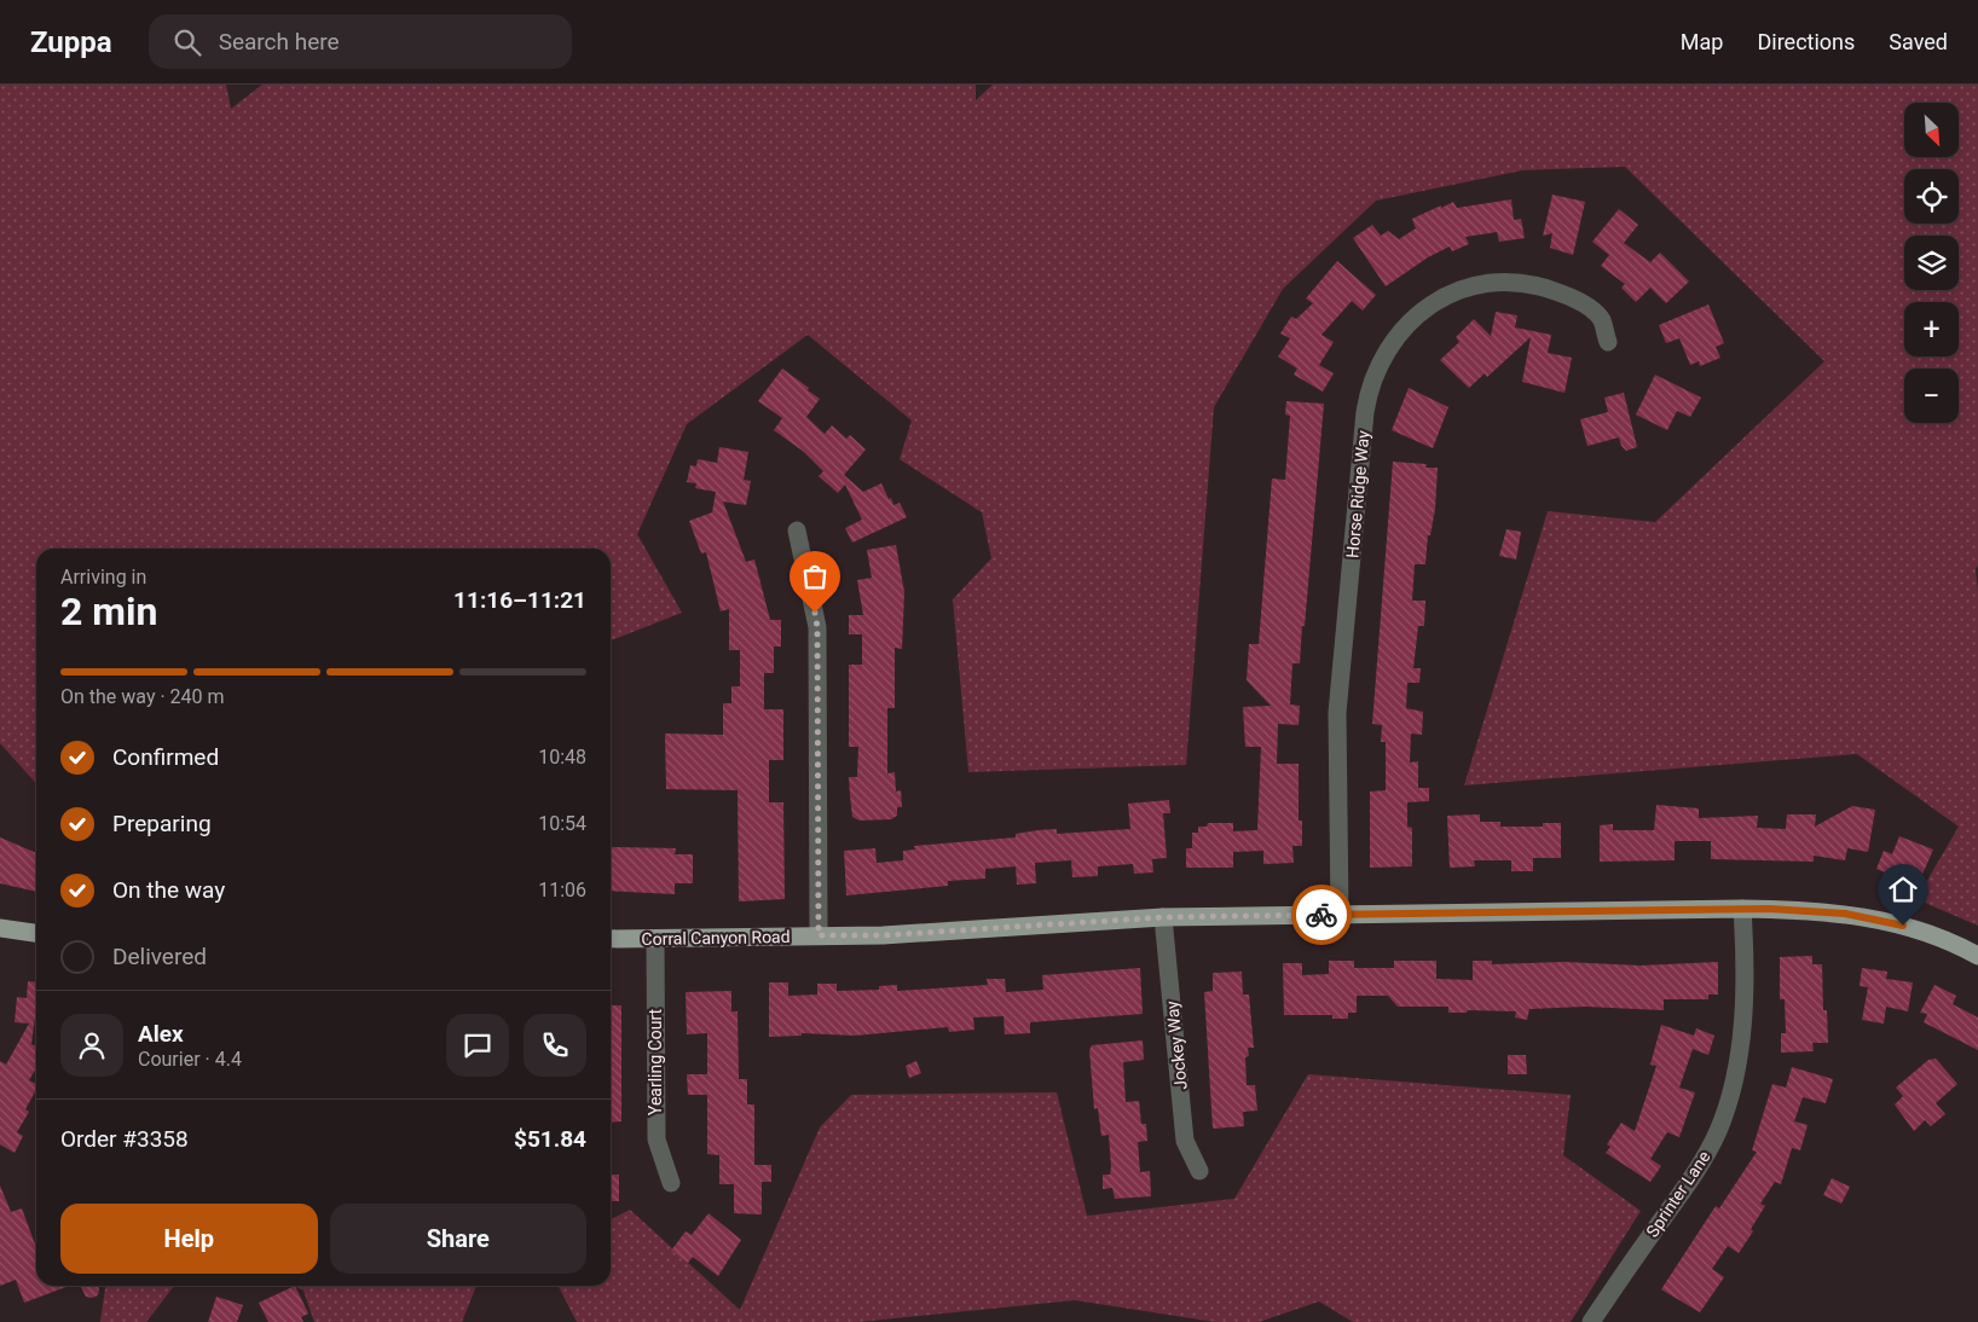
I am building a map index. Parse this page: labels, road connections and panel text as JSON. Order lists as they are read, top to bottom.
{
  "streets": {
    "main road": ["Corral Canyon Road"],
    "street": [
      "Horse Ridge Way",
      "Jockey Way",
      "Yearling Court",
      "Sprinter Lane"
    ]
  },
  "crossings": [
    ["Horse Ridge Way", "Corral Canyon Road"],
    ["Corral Canyon Road", "Jockey Way"],
    ["Corral Canyon Road", "Yearling Court"],
    ["Corral Canyon Road", "Sprinter Lane"]
  ],
  "north": "bottom right",
  "page": {
    "header": "Zuppa",
    "search": "Search here",
    "nav": ["Map", "Directions", "Saved"],
    "map_buttons": ["+", "−"],
    "heading": ["2 min", "Arriving in", "11:16–11:21"],
    "panel": [
      "Alex",
      "Courier · 4.4",
      "Order #3358",
      "$51.84"
    ],
    "bar": "On the way · 240 m",
    "list": [
      ["Confirmed", "10:48"],
      ["Preparing", "10:54"],
      ["On the way", "11:06"],
      "Delivered"
    ],
    "buttons": ["Help", "Share"]
  }
}
